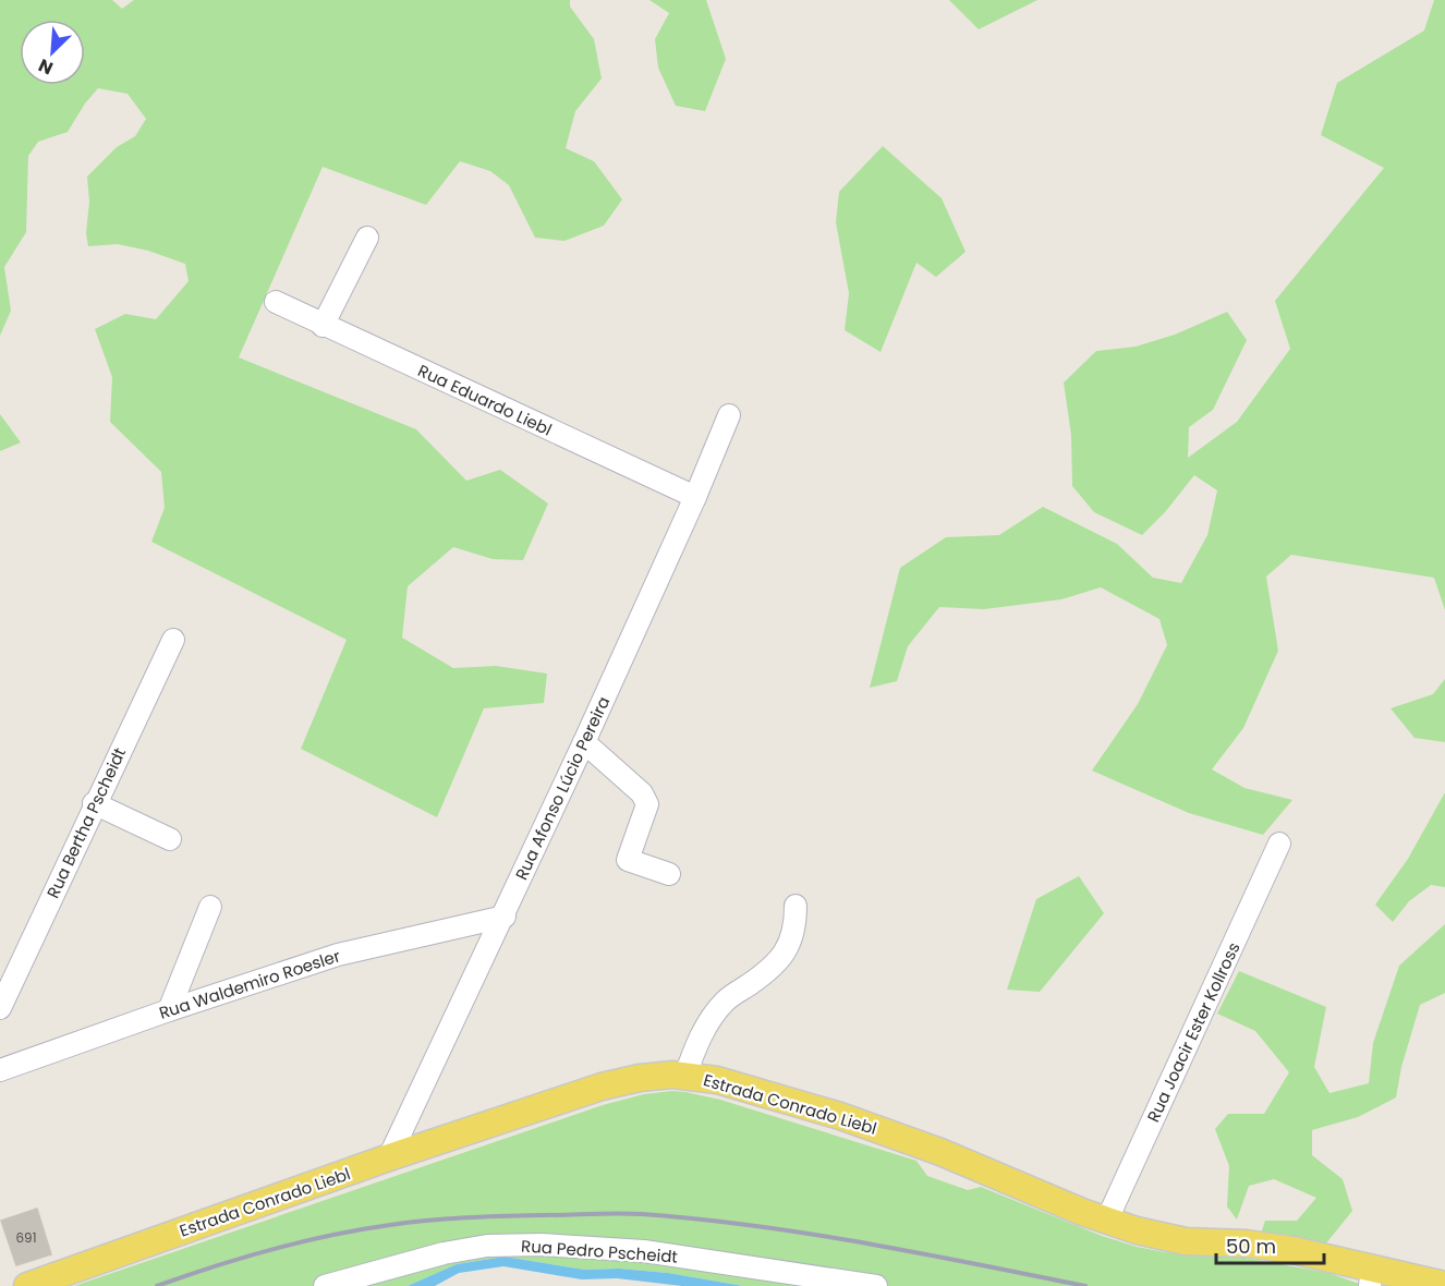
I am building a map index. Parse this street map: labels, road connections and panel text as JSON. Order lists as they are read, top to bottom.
{
  "streets": {
    "main road": ["Estrada Conrado Liebl"],
    "street": [
      "Rua Eduardo Liebl",
      "Rua Afonso Lúcio Pereira",
      "Rua Bertha Pscheidt",
      "Rua Waldemiro Roesler",
      "Rua Joacir Ester Kollross",
      "Rua Pedro Pscheidt"
    ]
  },
  "crossings": [
    ["Rua Eduardo Liebl", "Rua Afonso Lúcio Pereira"],
    ["Rua Afonso Lúcio Pereira", "Rua Waldemiro Roesler"],
    ["Rua Afonso Lúcio Pereira", "Estrada Conrado Liebl"],
    ["Rua Joacir Ester Kollross", "Estrada Conrado Liebl"]
  ],
  "house_numbers": ["691"],
  "scale_bar": "50 m",
  "north": "bottom left"
}
